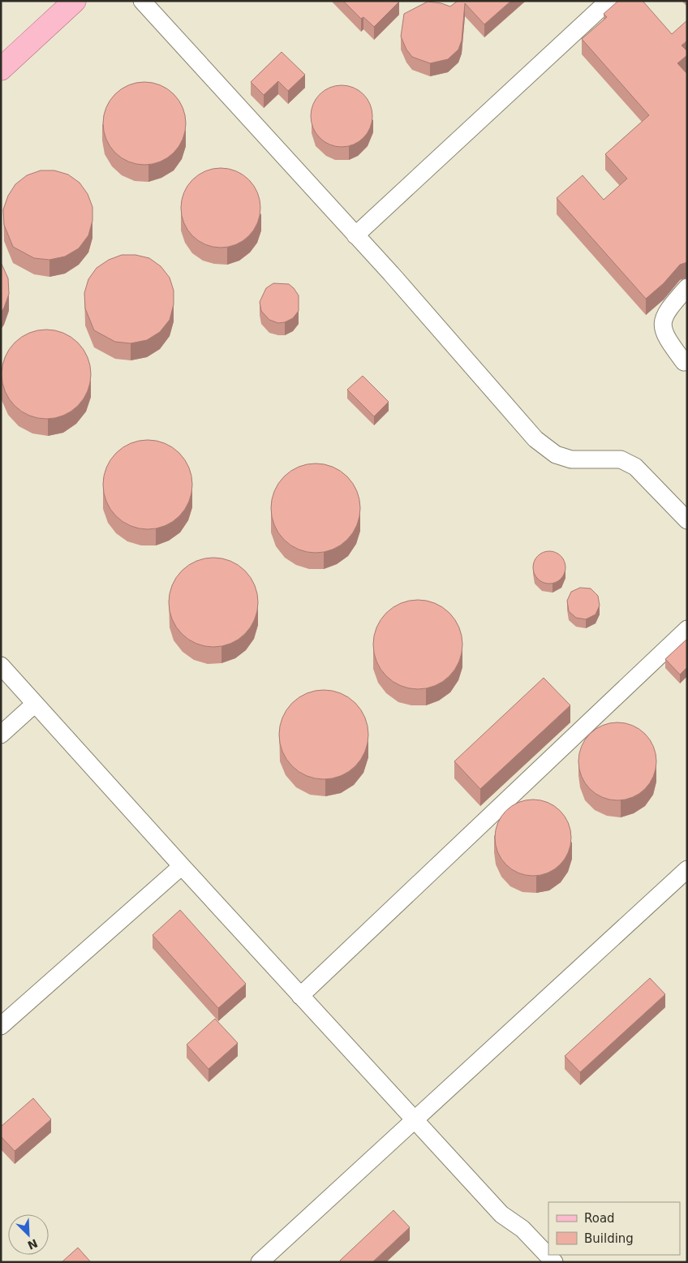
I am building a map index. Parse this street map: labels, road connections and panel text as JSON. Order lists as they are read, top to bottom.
{
  "legend": ["Road", "Building"],
  "north": "bottom right"
}
